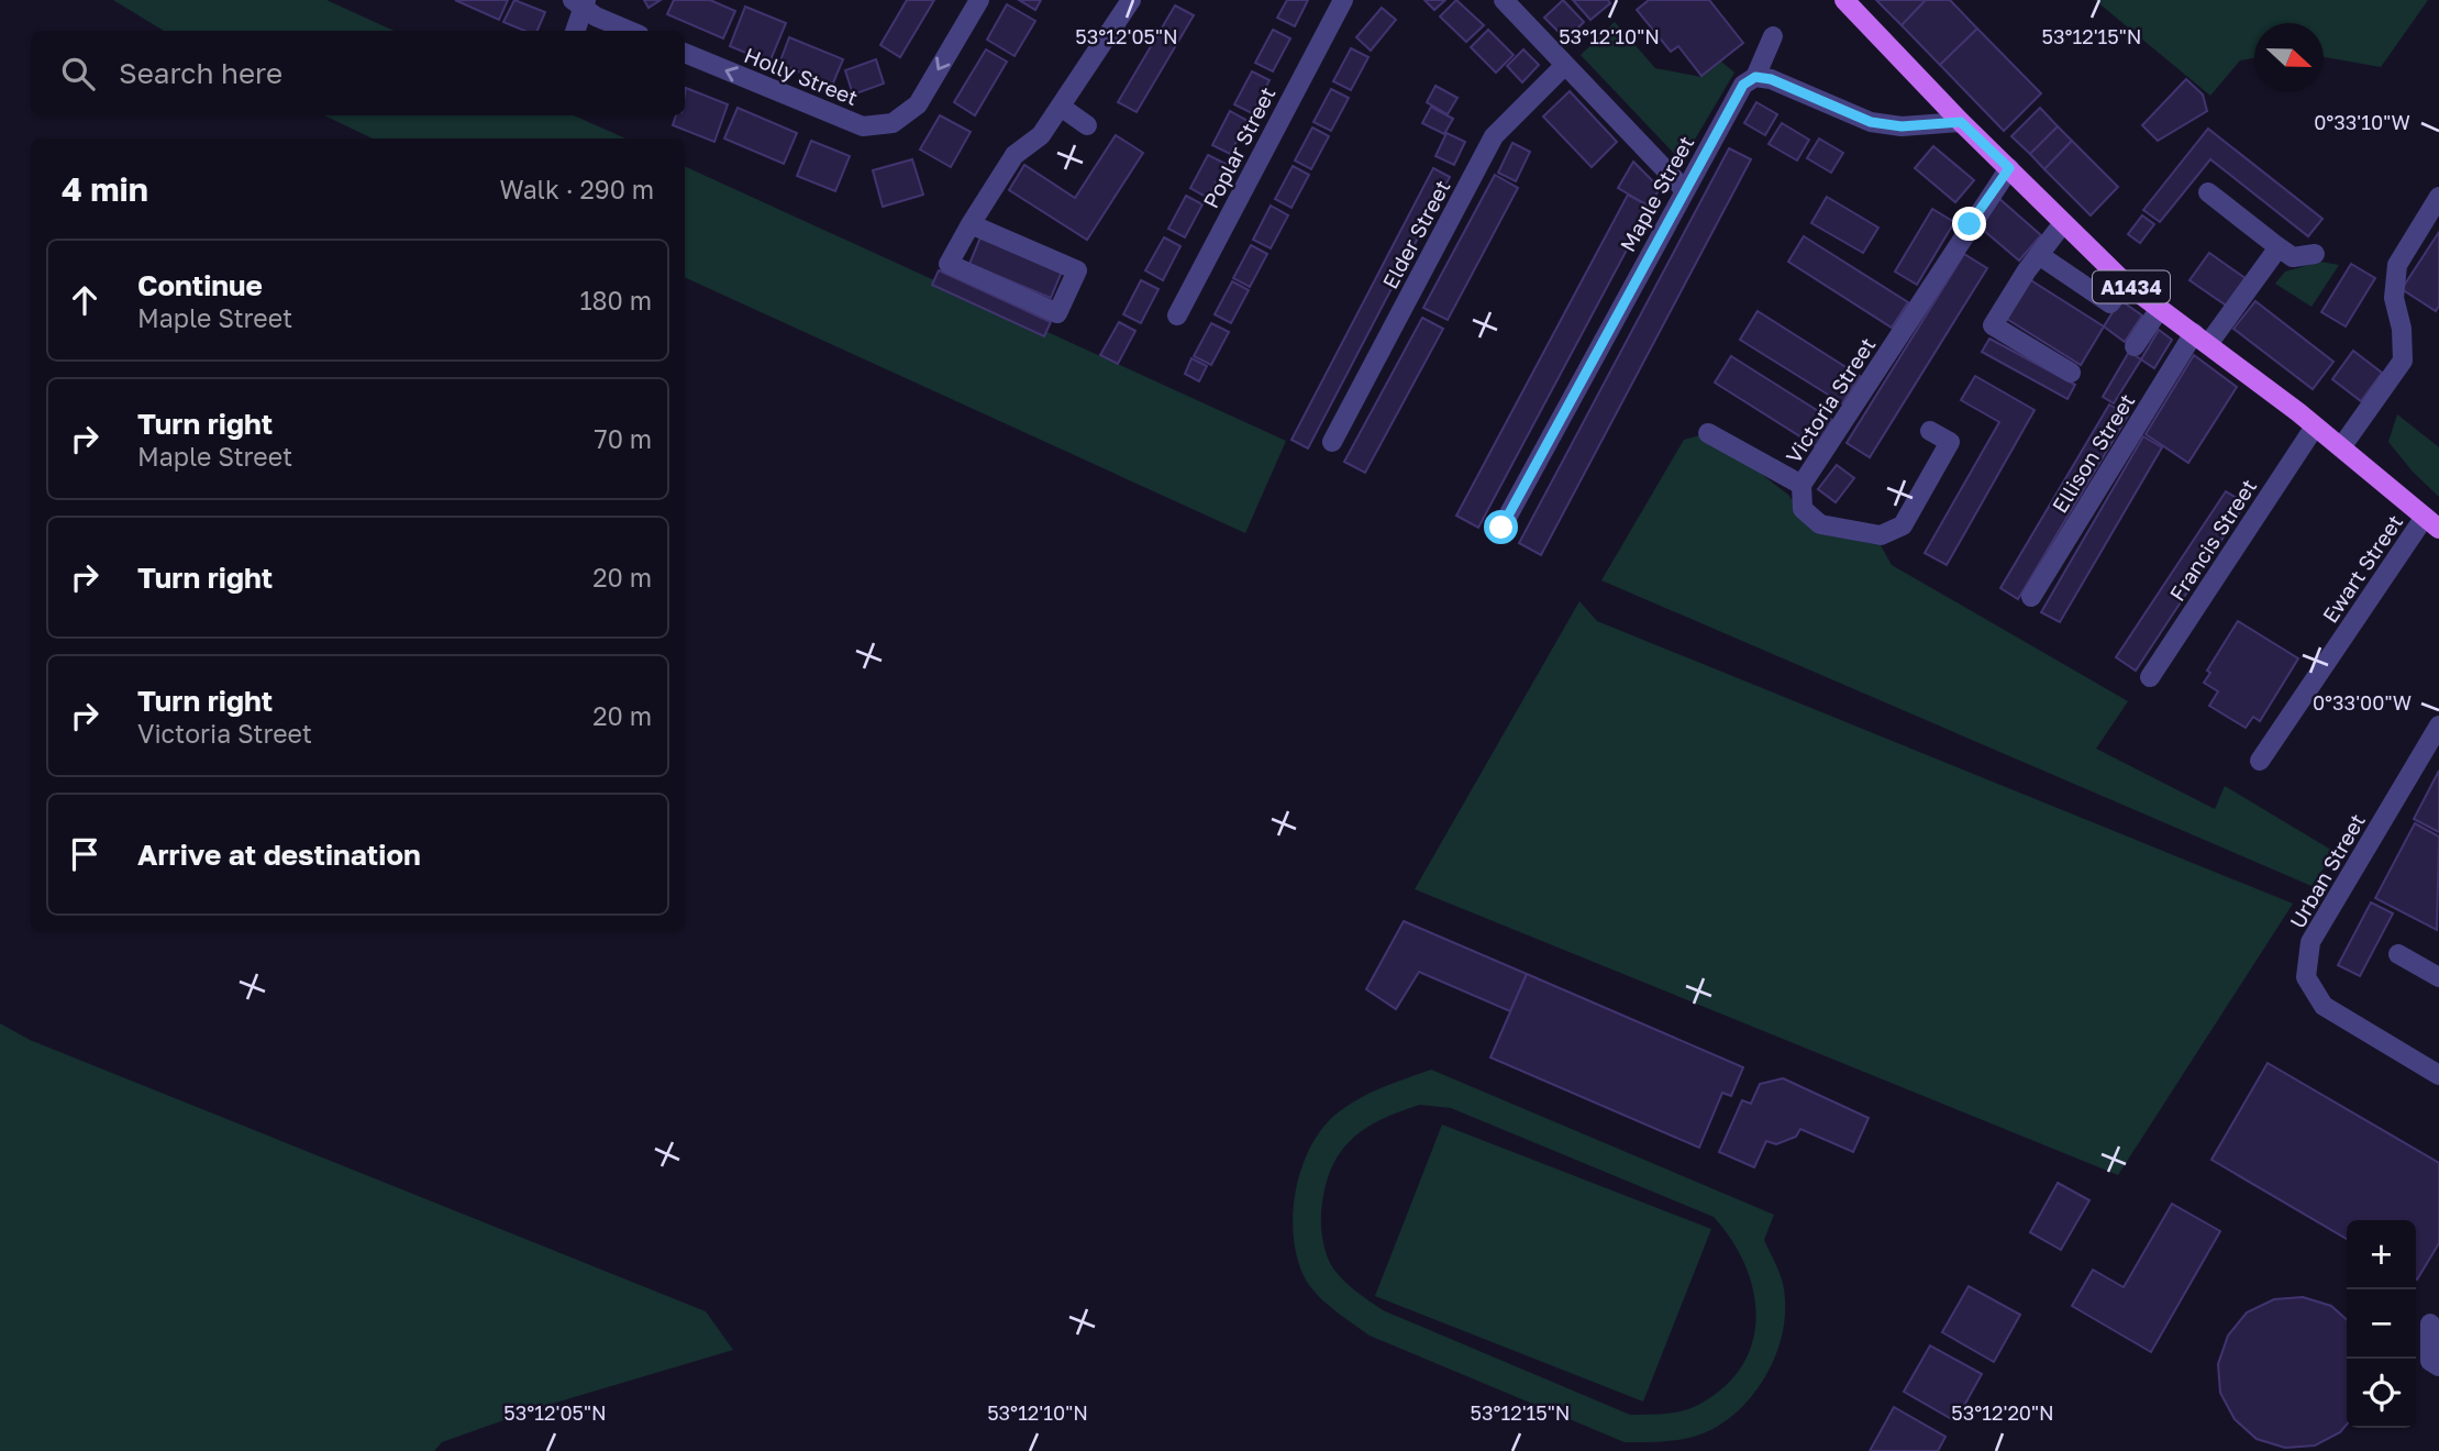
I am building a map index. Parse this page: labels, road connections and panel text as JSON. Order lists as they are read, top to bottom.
{
  "streets": {
    "main road": ["A1434"],
    "street": [
      "Holly Street",
      "Poplar Street",
      "Maple Street",
      "Elder Street",
      "Victoria Street",
      "Ellison Street",
      "Francis Street",
      "Ewart Street",
      "Urban Street"
    ]
  },
  "crossings": [
    ["A1434", "Victoria Street"],
    ["A1434", "Ellison Street"],
    ["A1434", "Francis Street"],
    ["A1434", "Ewart Street"]
  ],
  "north": "right",
  "page": {
    "search": "Search here",
    "heading": ["4 min", "Walk · 290 m"],
    "list": [
      ["Continue", "Maple Street", "180 m"],
      ["Turn right", "Maple Street", "70 m"],
      ["Turn right", "20 m"],
      ["Turn right", "Victoria Street", "20 m"],
      "Arrive at destination"
    ],
    "map_buttons": ["+", "−"]
  },
  "coordinates": [
    "53°12'05\"N",
    "53°12'10\"N",
    "53°12'15\"N",
    "0°33'10\"W",
    "0°33'00\"W",
    "53°12'20\"N"
  ]
}
